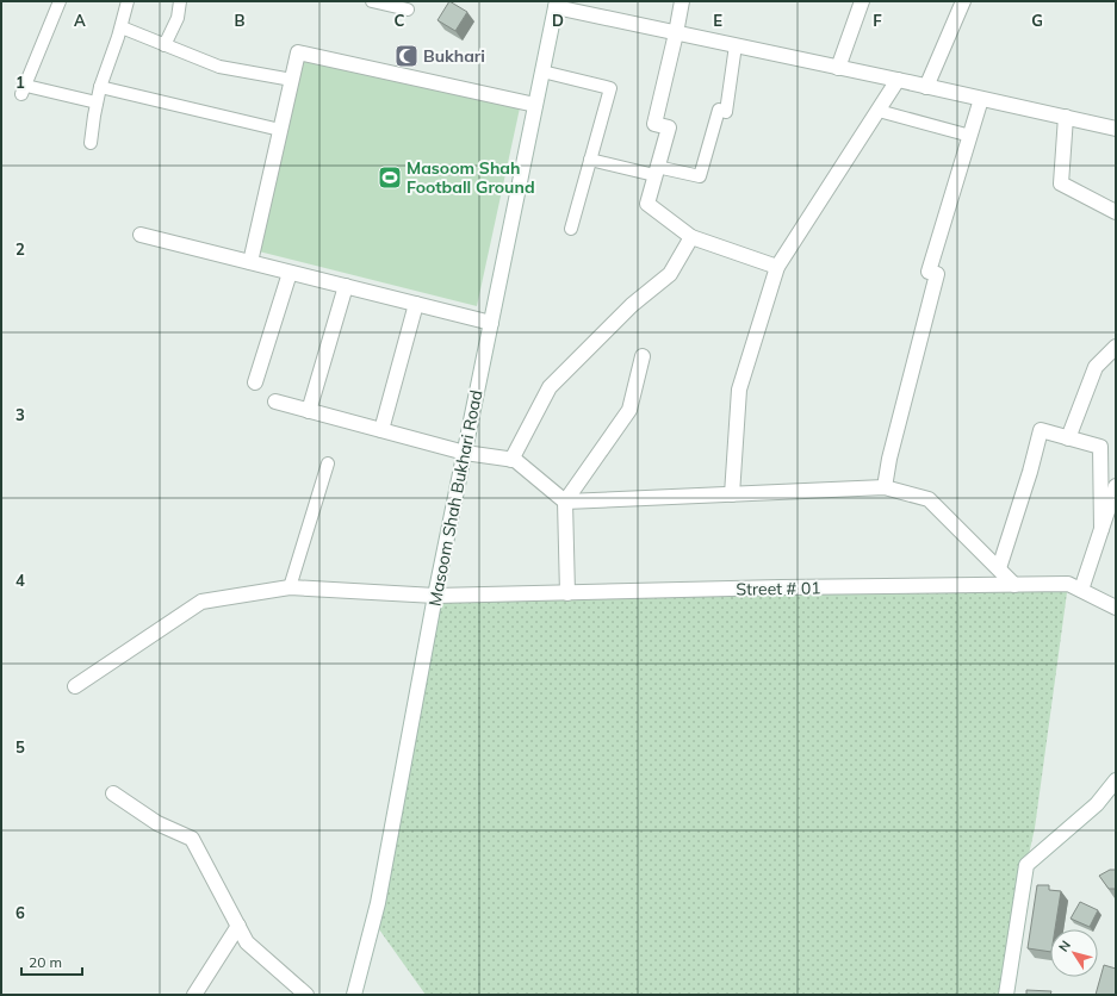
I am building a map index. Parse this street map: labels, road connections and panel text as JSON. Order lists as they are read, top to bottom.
{
  "streets": {
    "street": ["Masoom Shah Bukhari Road", "Street # 01"]
  },
  "crossings": [
    ["Masoom Shah Bukhari Road", "Street # 01"]
  ],
  "places": {
    "mosque": ["Bukhari"],
    "sports": ["Masoom Shah Football Ground"]
  },
  "scale_bar": "20 m",
  "north": "top left",
  "grid": {
    "columns": [
      "A",
      "B",
      "C",
      "D",
      "E",
      "F",
      "G"
    ],
    "rows": [
      "1",
      "2",
      "3",
      "4",
      "5",
      "6"
    ]
  }
}
